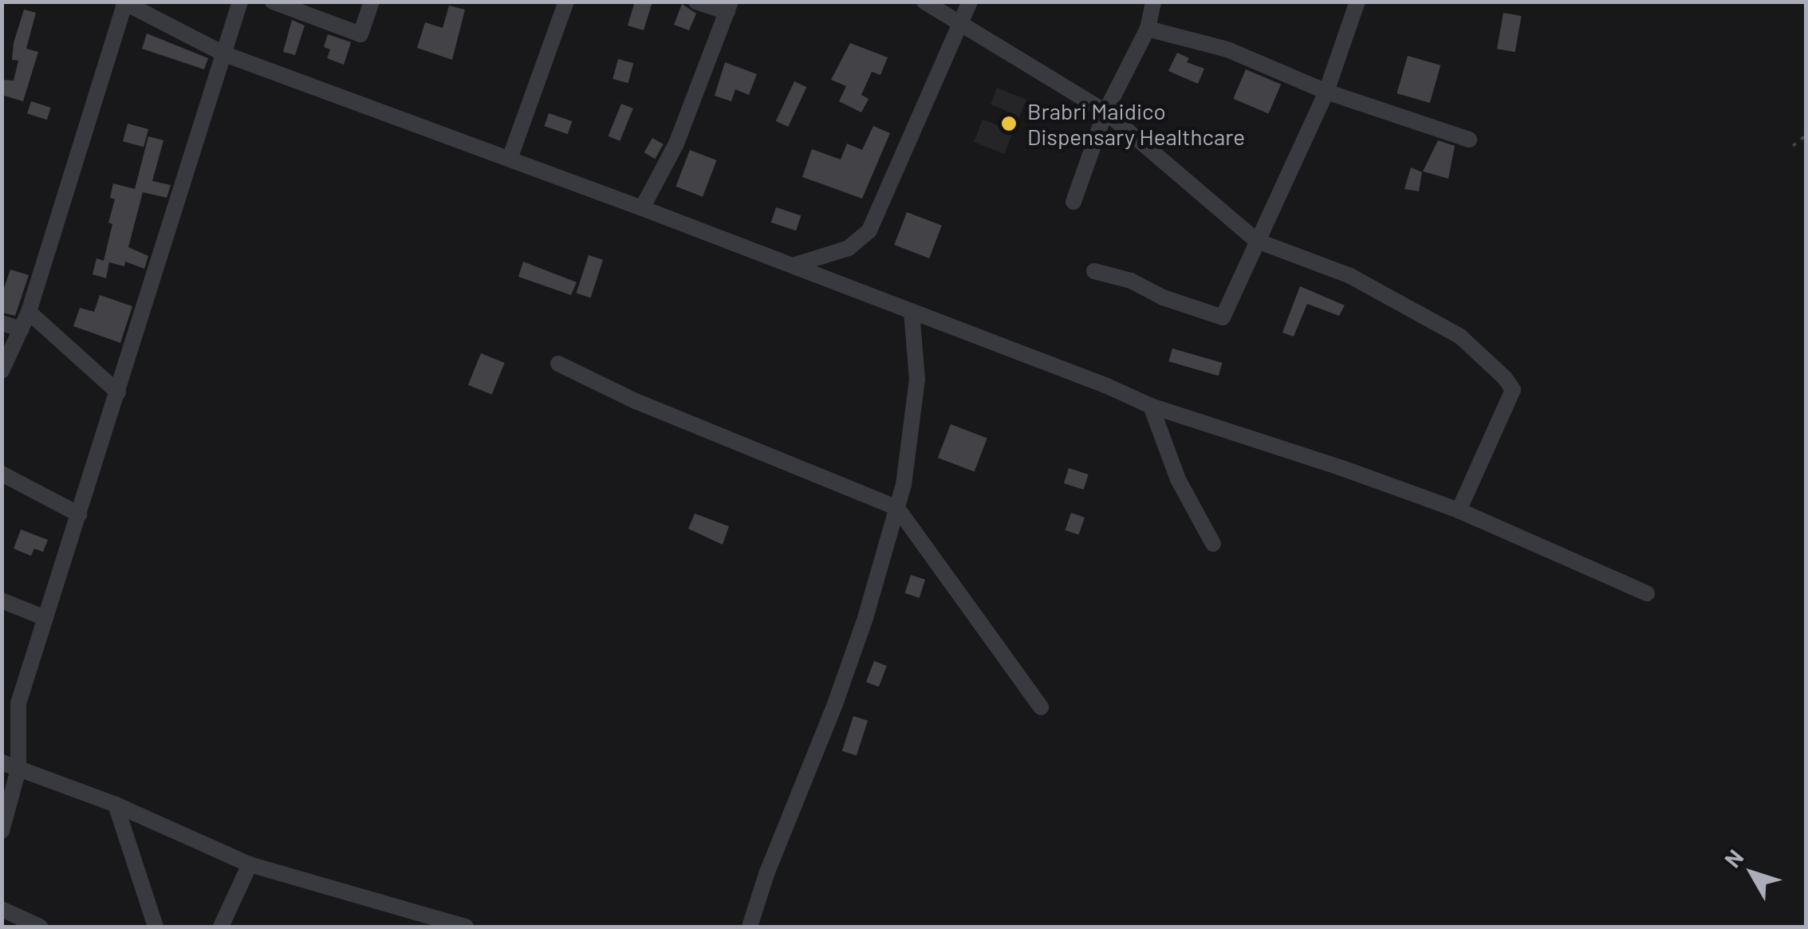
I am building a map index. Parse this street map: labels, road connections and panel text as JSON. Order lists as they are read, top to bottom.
{
  "places": ["Brabri Maidico Dispensary Healthcare"],
  "north": "top left"
}
